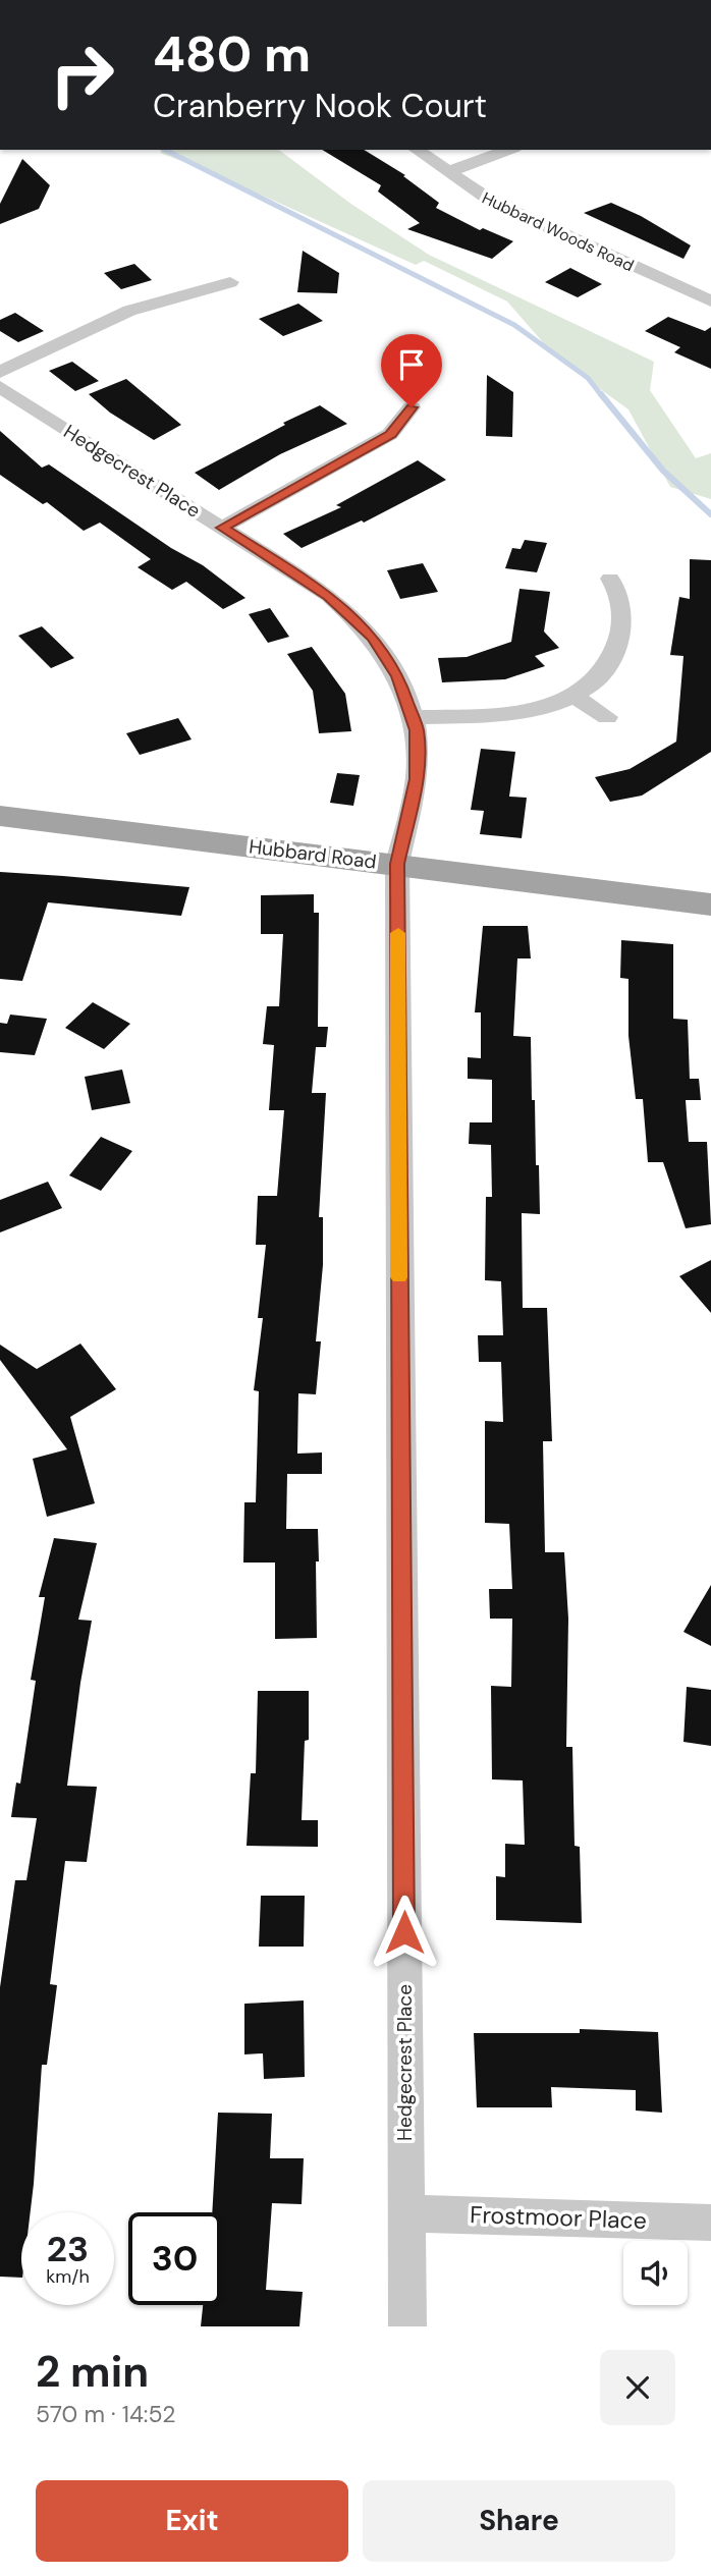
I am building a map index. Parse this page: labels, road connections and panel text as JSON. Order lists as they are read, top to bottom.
{
  "streets": {
    "main road": ["Hubbard Road"],
    "street": ["Hubbard Woods Road", "Hedgecrest Place", "Frostmoor Place"]
  },
  "crossings": [
    ["Hedgecrest Place", "Hubbard Road"],
    ["Hedgecrest Place", "Frostmoor Place"]
  ],
  "page": {
    "turn": ["480 m", "Cranberry Nook Court"],
    "speed": "23 km/h",
    "limit": "30",
    "heading": ["2 min", "570 m · 14:52"],
    "buttons": ["Exit", "Share"]
  }
}
